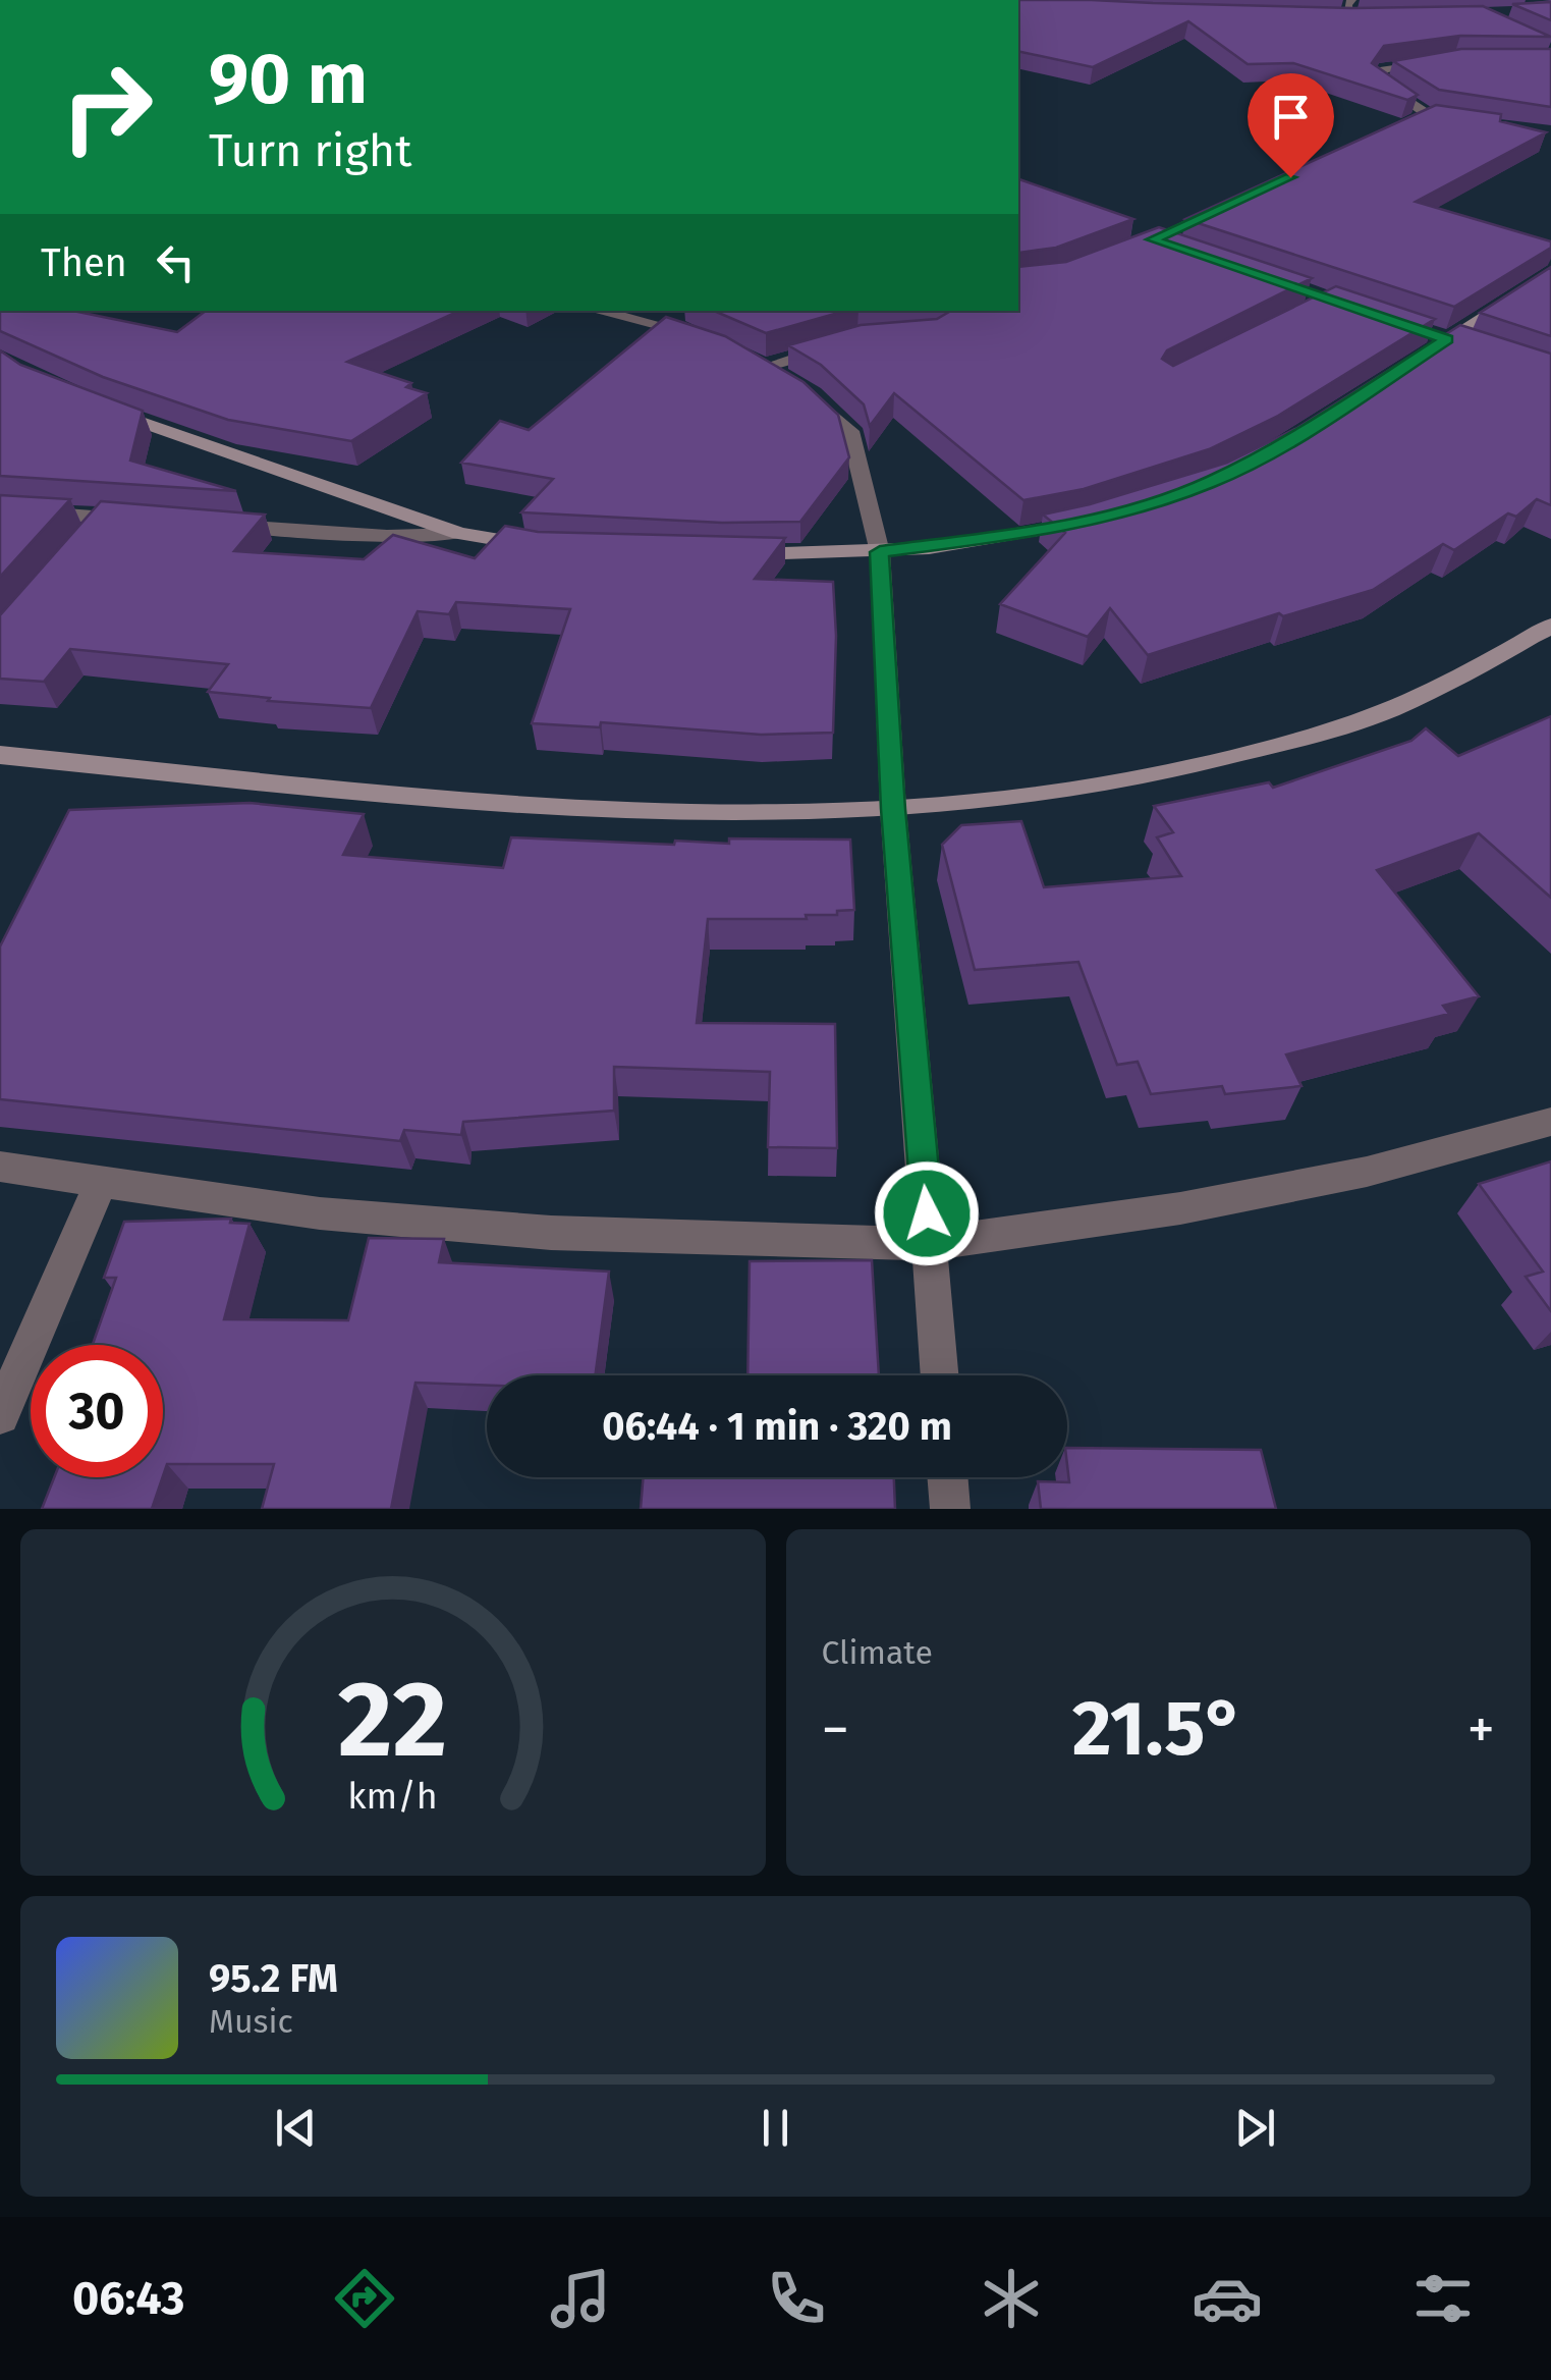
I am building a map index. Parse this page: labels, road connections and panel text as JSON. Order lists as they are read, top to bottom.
{
  "page": {
    "turn": ["90 m", "Turn right"],
    "then": "Then",
    "limit": "30",
    "trip": "06:44 · 1 min · 320 m",
    "tile": "Climate",
    "heat": ["−", "21.5°", "+"],
    "song": ["95.2 FM", "Music"],
    "tabs": "06:43",
    "gauge": ["22", "km/h"]
  }
}
